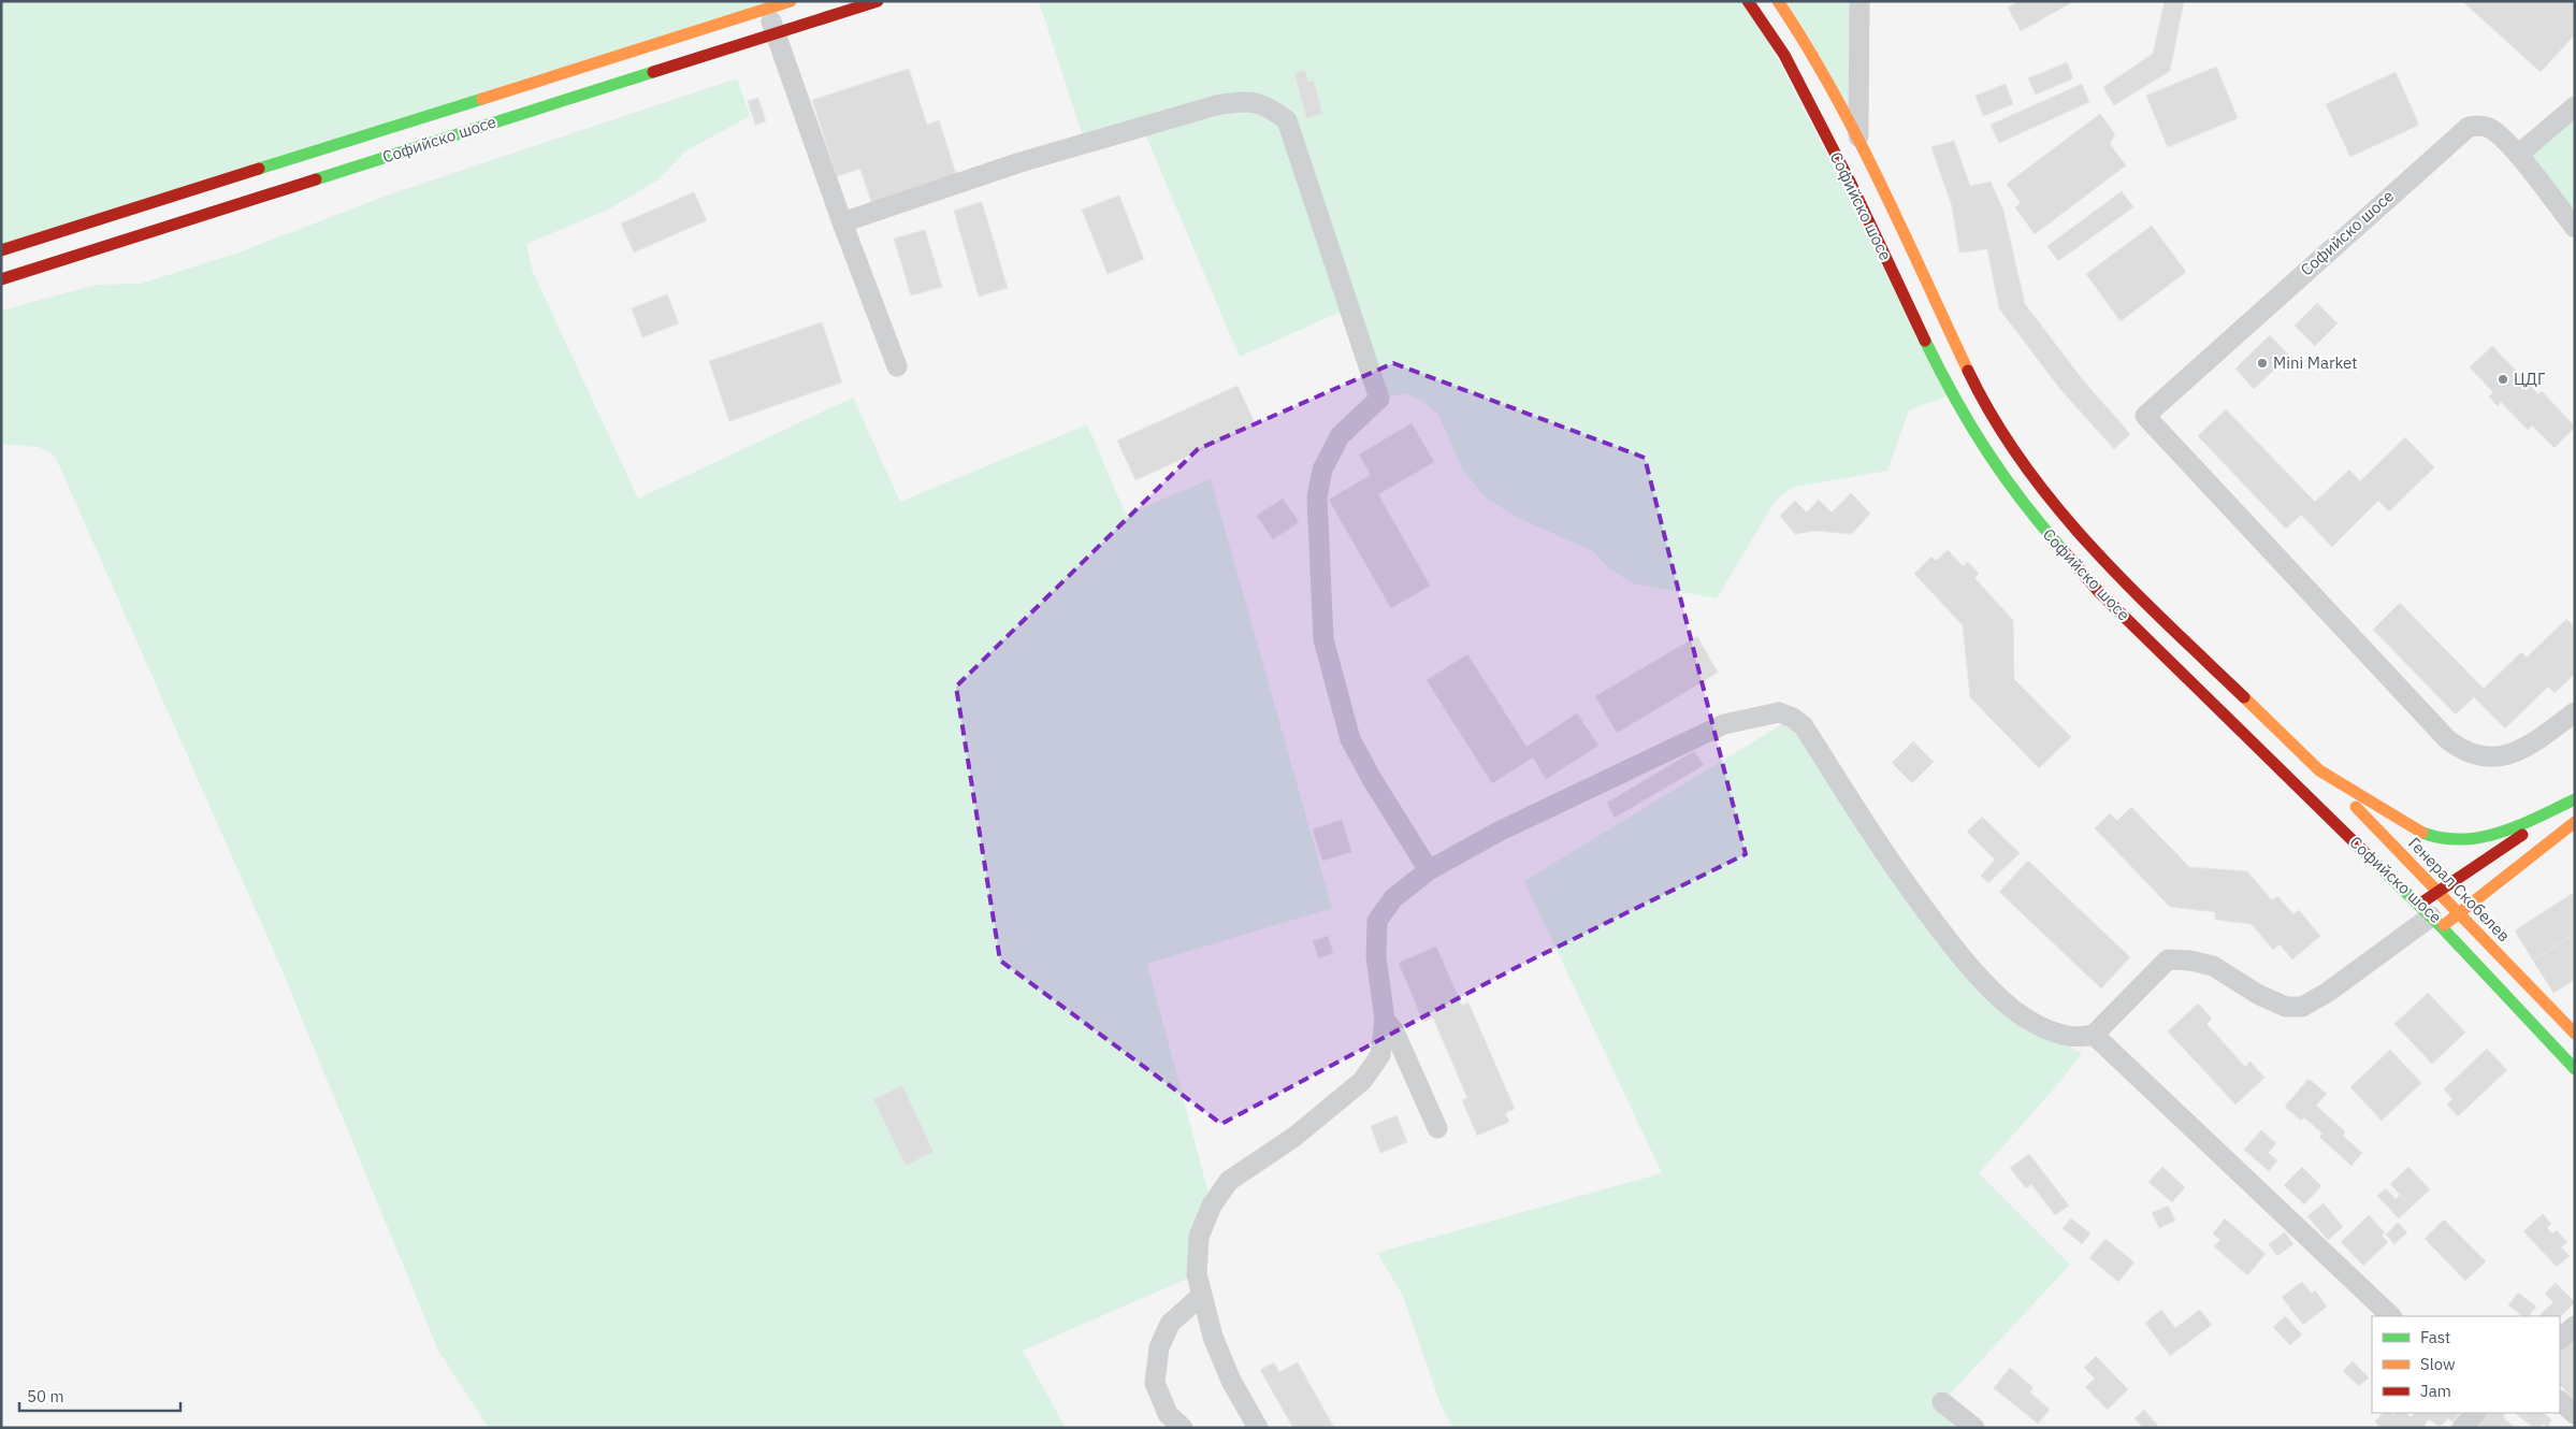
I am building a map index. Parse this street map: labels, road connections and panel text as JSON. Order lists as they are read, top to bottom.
{
  "streets": {
    "main road": ["Софийско шосе", "Генерал Скобелев"]
  },
  "crossings": [
    ["Софийско шосе", "Генерал Скобелев"]
  ],
  "places": ["Mini Market", "ЦДГ"],
  "legend": ["Fast", "Slow", "Jam"],
  "scale_bar": "50 m"
}
